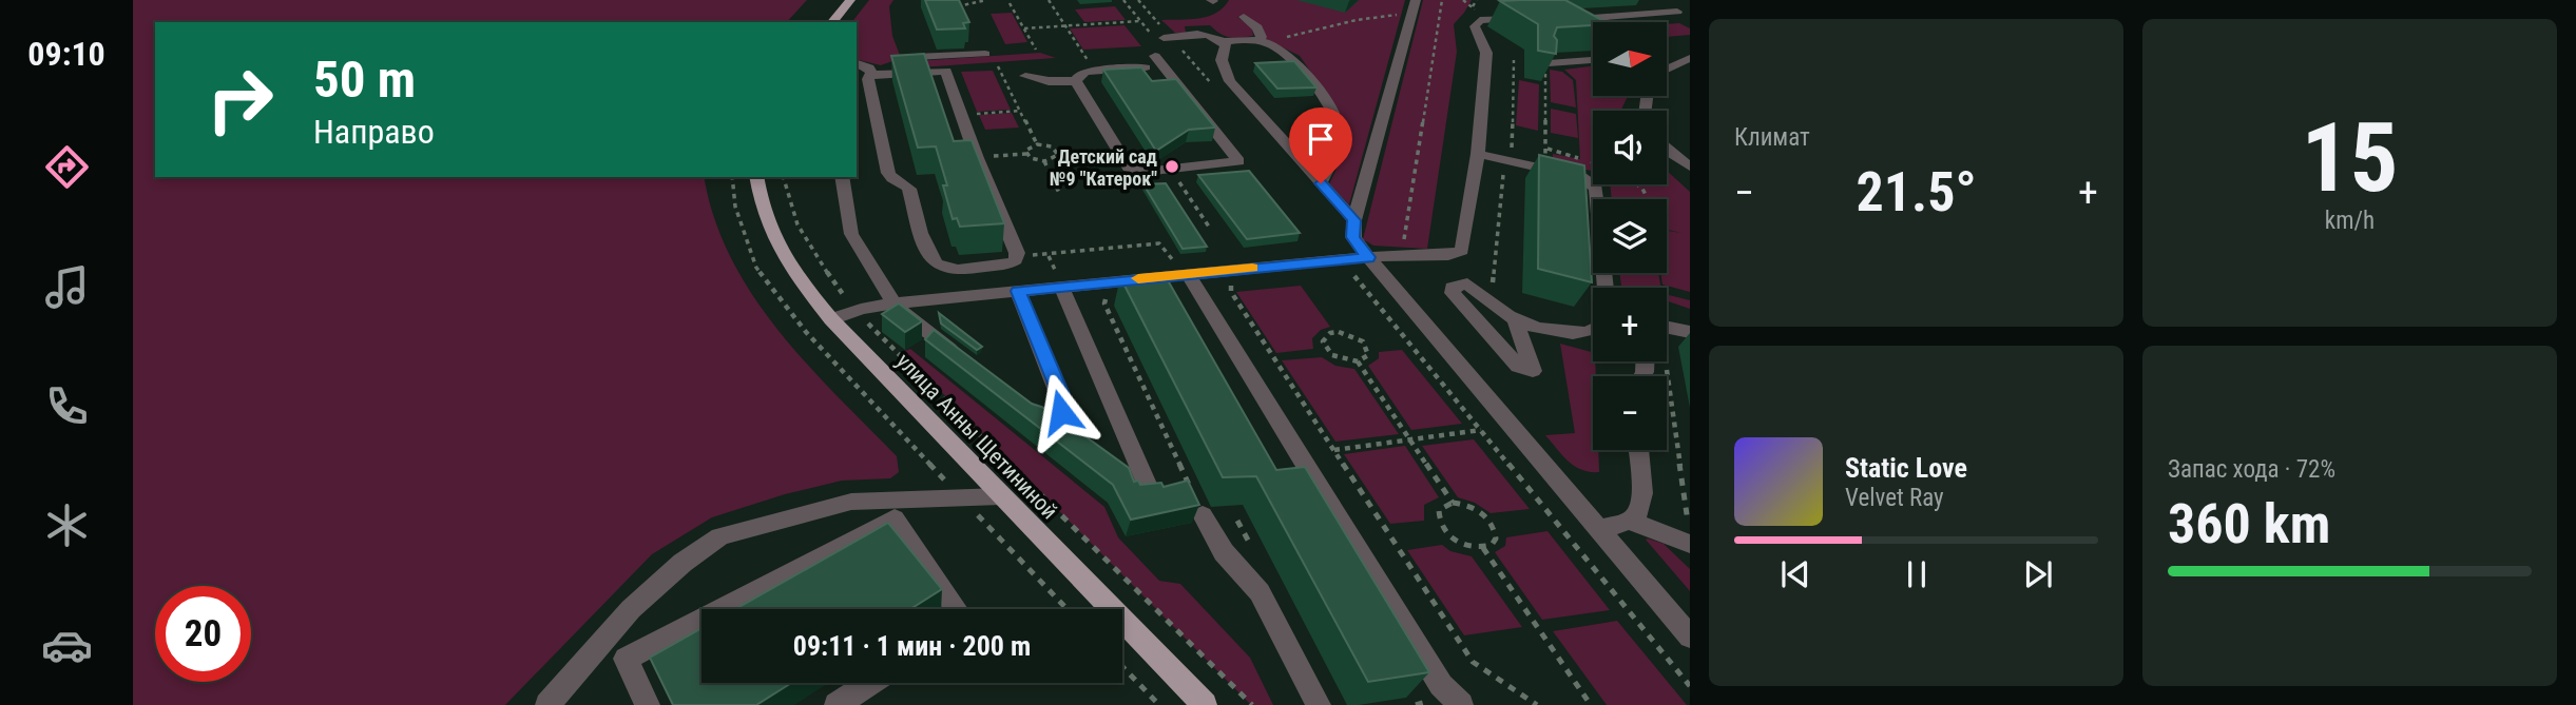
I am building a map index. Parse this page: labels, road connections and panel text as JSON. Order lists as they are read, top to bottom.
{
  "streets": {
    "main road": ["улица Анны Щетининой"]
  },
  "places": ["Детский сад №9 \"Катерок\""],
  "north": "right",
  "page": {
    "tabs": "09:10",
    "tile": [
      "Климат",
      ["15", "km/h"],
      ["Запас хода · 72%", "360 km"]
    ],
    "map_buttons": ["+", "−"],
    "turn": ["50 m", "Направо"],
    "heat": ["−", "21.5°", "+"],
    "song": ["Static Love", "Velvet Ray"],
    "limit": "20",
    "trip": "09:11 · 1 мин · 200 m"
  }
}
